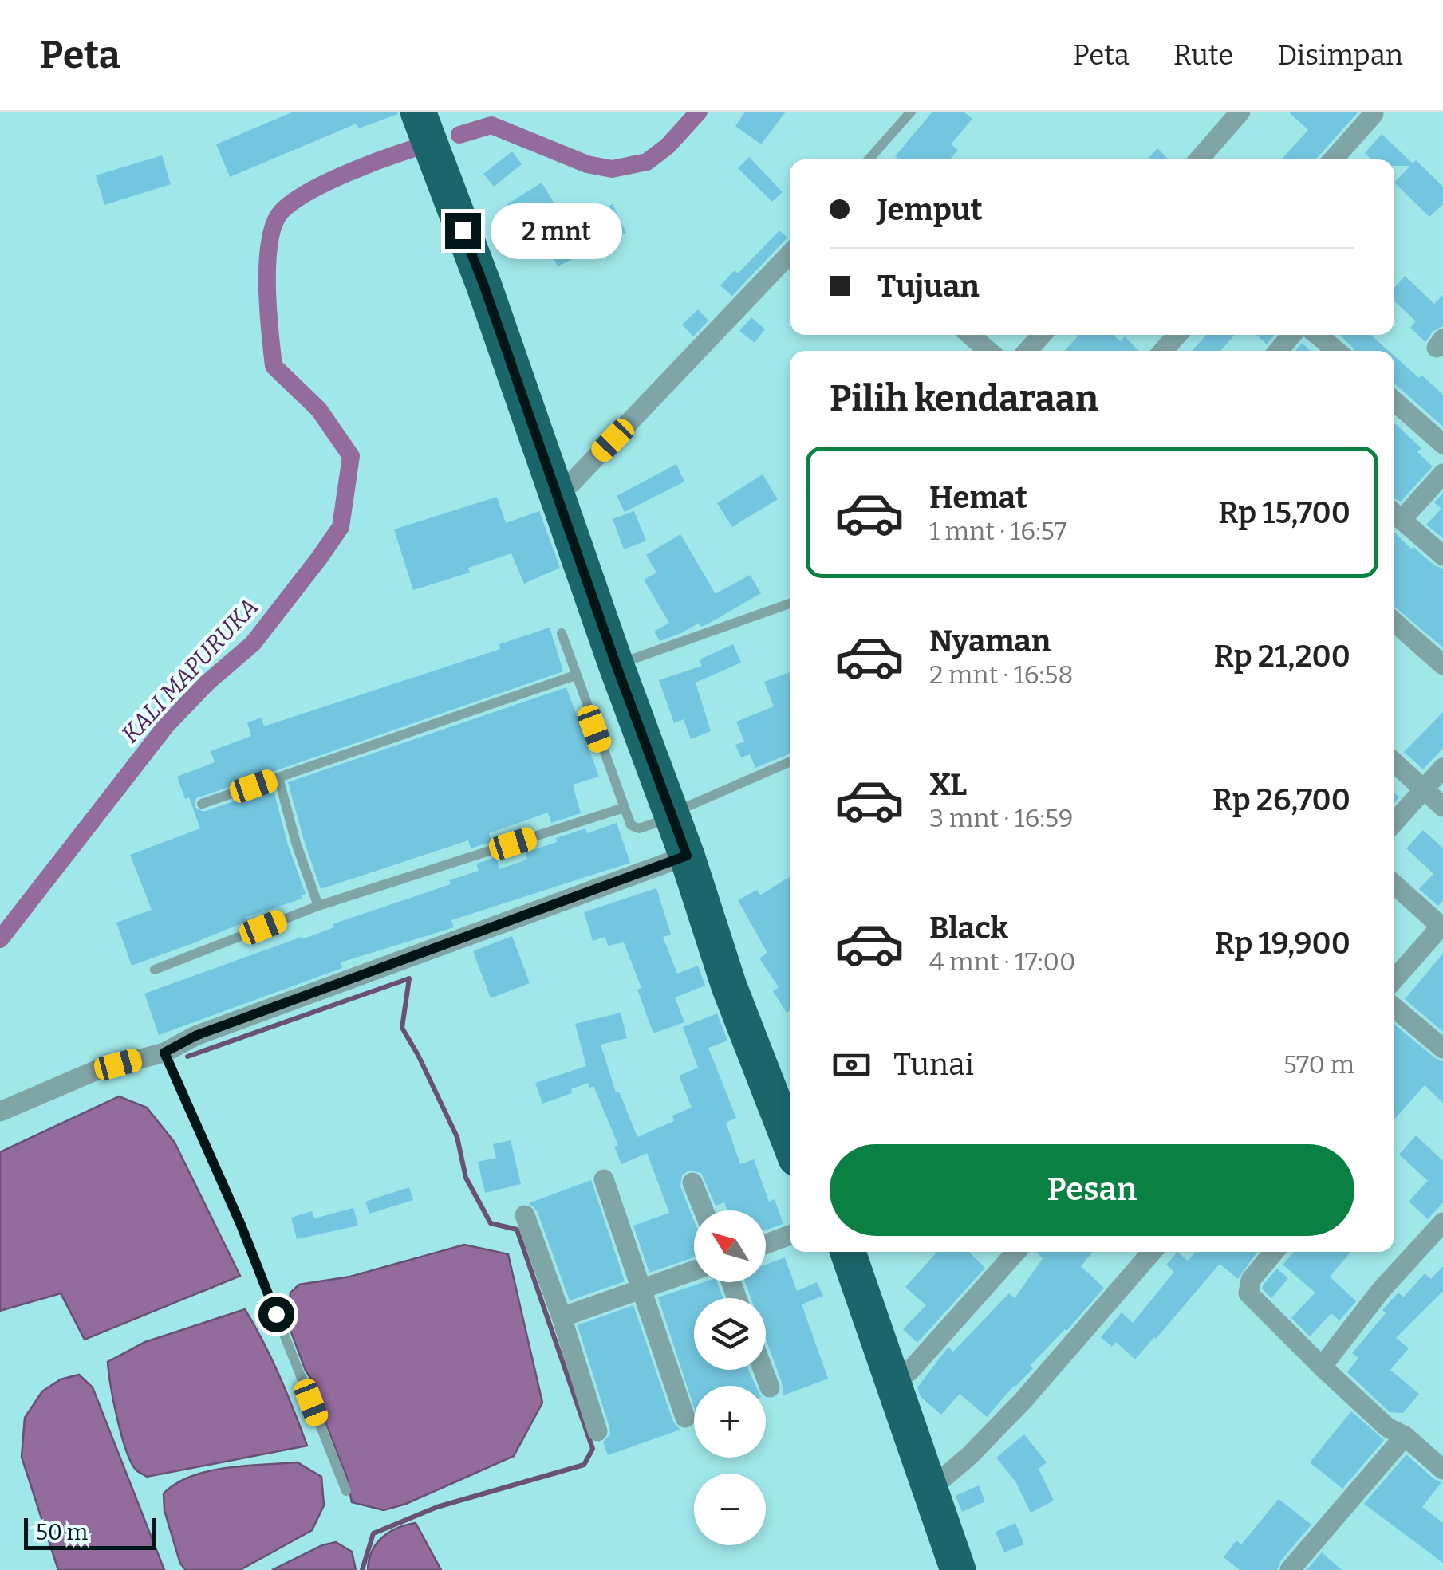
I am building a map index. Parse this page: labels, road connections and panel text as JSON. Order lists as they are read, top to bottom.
{
  "water": ["KALI MAPURUKA"],
  "scale_bar": "50 m",
  "north": "top left",
  "page": {
    "header": "Peta",
    "nav": ["Peta", "Rute", "Disimpan"],
    "banner": ["Jemput", "Tujuan"],
    "bubble": "2 mnt",
    "heading": "Pilih kendaraan",
    "list": [
      {
        "name": "Hemat",
        "note": "1 mnt · 16:57",
        "value": "Rp 15,700"
      },
      {
        "name": "Nyaman",
        "note": "2 mnt · 16:58",
        "value": "Rp 21,200"
      },
      {
        "name": "XL",
        "note": "3 mnt · 16:59",
        "value": "Rp 26,700"
      },
      {
        "name": "Black",
        "note": "4 mnt · 17:00",
        "value": "Rp 19,900"
      }
    ],
    "pay": ["Tunai", "570 m"],
    "buttons": "Pesan",
    "map_buttons": ["+", "−"],
    "scale": "50 m"
  }
}
